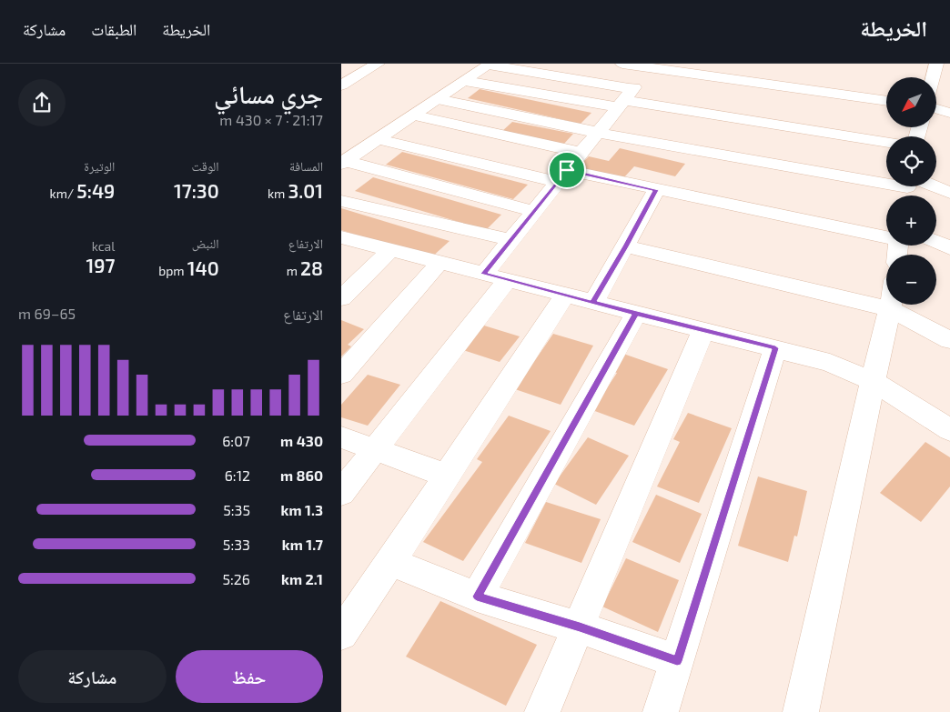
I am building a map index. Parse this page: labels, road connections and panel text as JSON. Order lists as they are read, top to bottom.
{
  "north": "bottom left",
  "page": {
    "header": "الخريطة",
    "nav": ["الخريطة", "الطبقات", "مشاركة"],
    "heading": ["جري مسائي", "21:17 · 7 × 430 m"],
    "map_buttons": ["+", "−"],
    "stats": [
      ["المسافة", "3.01 km"],
      ["الوقت", "17:30"],
      ["الوتيرة", "5:49 /km"],
      ["الارتفاع", "28 m"],
      ["النبض", "140 bpm"],
      ["kcal", "197"]
    ],
    "chart": ["الارتفاع", "65–69 m"],
    "list": [
      {
        "name": "430 m",
        "note": "6:07"
      },
      {
        "name": "860 m",
        "note": "6:12"
      },
      {
        "name": "1.3 km",
        "note": "5:35"
      },
      {
        "name": "1.7 km",
        "note": "5:33"
      },
      {
        "name": "2.1 km",
        "note": "5:26"
      }
    ],
    "buttons": ["حفظ", "مشاركة"]
  }
}
